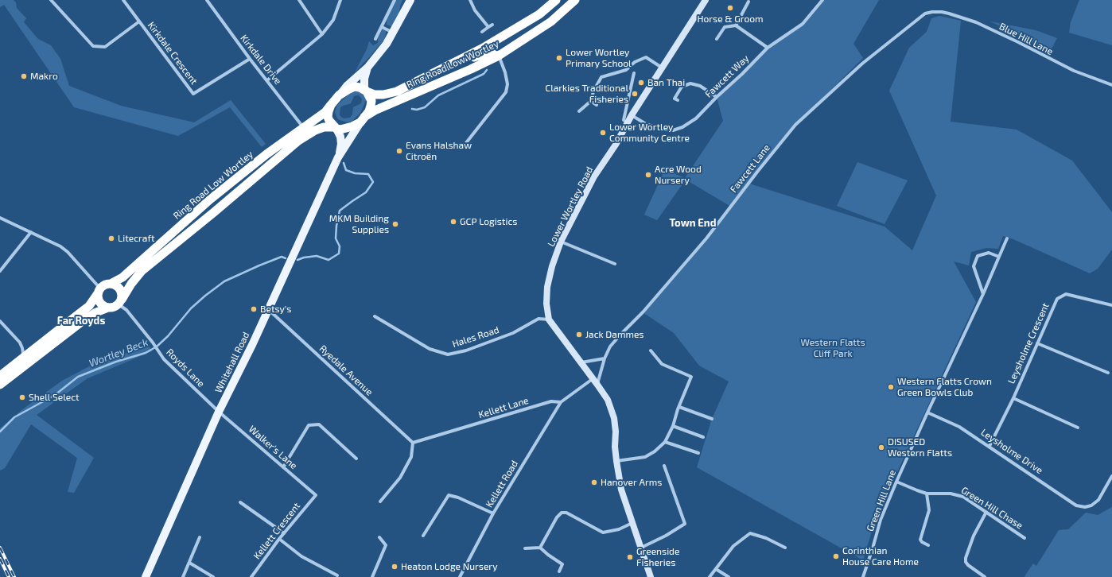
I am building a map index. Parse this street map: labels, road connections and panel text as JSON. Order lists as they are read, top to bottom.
{
  "streets": {
    "highway": ["Ring Road Low Wortley"],
    "main road": ["Whitehall Road"],
    "street": [
      "Blue Hill Lane",
      "Kirkdale Crescent",
      "Kirkdale Drive",
      "Fawcett Way",
      "Fawcett Lane",
      "Lower Wortley Road",
      "Hales Road",
      "Leysholme Crescent",
      "Royds Lane",
      "Ryedale Avenue",
      "Kellett Lane",
      "Walker's Lane",
      "Leysholme Drive",
      "Kellett Road",
      "Green Hill Lane",
      "Green Hill Chase",
      "Kellett Crescent"
    ]
  },
  "crossings": [
    ["Blue Hill Lane", "Fawcett Lane"],
    ["Kirkdale Crescent", "Kirkdale Drive"],
    ["Kirkdale Drive", "Ring Road Low Wortley"],
    ["Ring Road Low Wortley", "Whitehall Road"],
    ["Ring Road Low Wortley", "Royds Lane"],
    ["Fawcett Way", "Lower Wortley Road"],
    ["Fawcett Lane", "Lower Wortley Road"],
    ["Lower Wortley Road", "Hales Road"],
    ["Leysholme Crescent", "Leysholme Drive"],
    ["Whitehall Road", "Royds Lane"],
    ["Whitehall Road", "Ryedale Avenue"],
    ["Whitehall Road", "Walker's Lane"],
    ["Royds Lane", "Walker's Lane"],
    ["Ryedale Avenue", "Kellett Lane"],
    ["Kellett Lane", "Kellett Road"],
    ["Walker's Lane", "Kellett Crescent"],
    ["Leysholme Drive", "Green Hill Lane"],
    ["Green Hill Lane", "Green Hill Chase"]
  ],
  "districts": ["Town End", "Far Royds"],
  "water": ["Wortley Beck"],
  "parks": ["Western Flatts Cliff Park"],
  "places": [
    "Horse & Groom",
    "Lower Wortley Primary School",
    "Makro",
    "Ban Thai",
    "Clarkies Traditional Fisheries",
    "Lower Wortley Community Centre",
    "Evans Halshaw Citroën",
    "Acre Wood Nursery",
    "GCP Logistics",
    "MKM Building Supplies",
    "Litecraft",
    "Betsy's",
    "Jack Dammes",
    "Western Flatts Crown Green Bowls Club",
    "Shell Select",
    "DISUSED Western Flatts",
    "Hanover Arms",
    "Corinthian House Care Home",
    "Greenside Fisheries",
    "Heaton Lodge Nursery"
  ]
}
